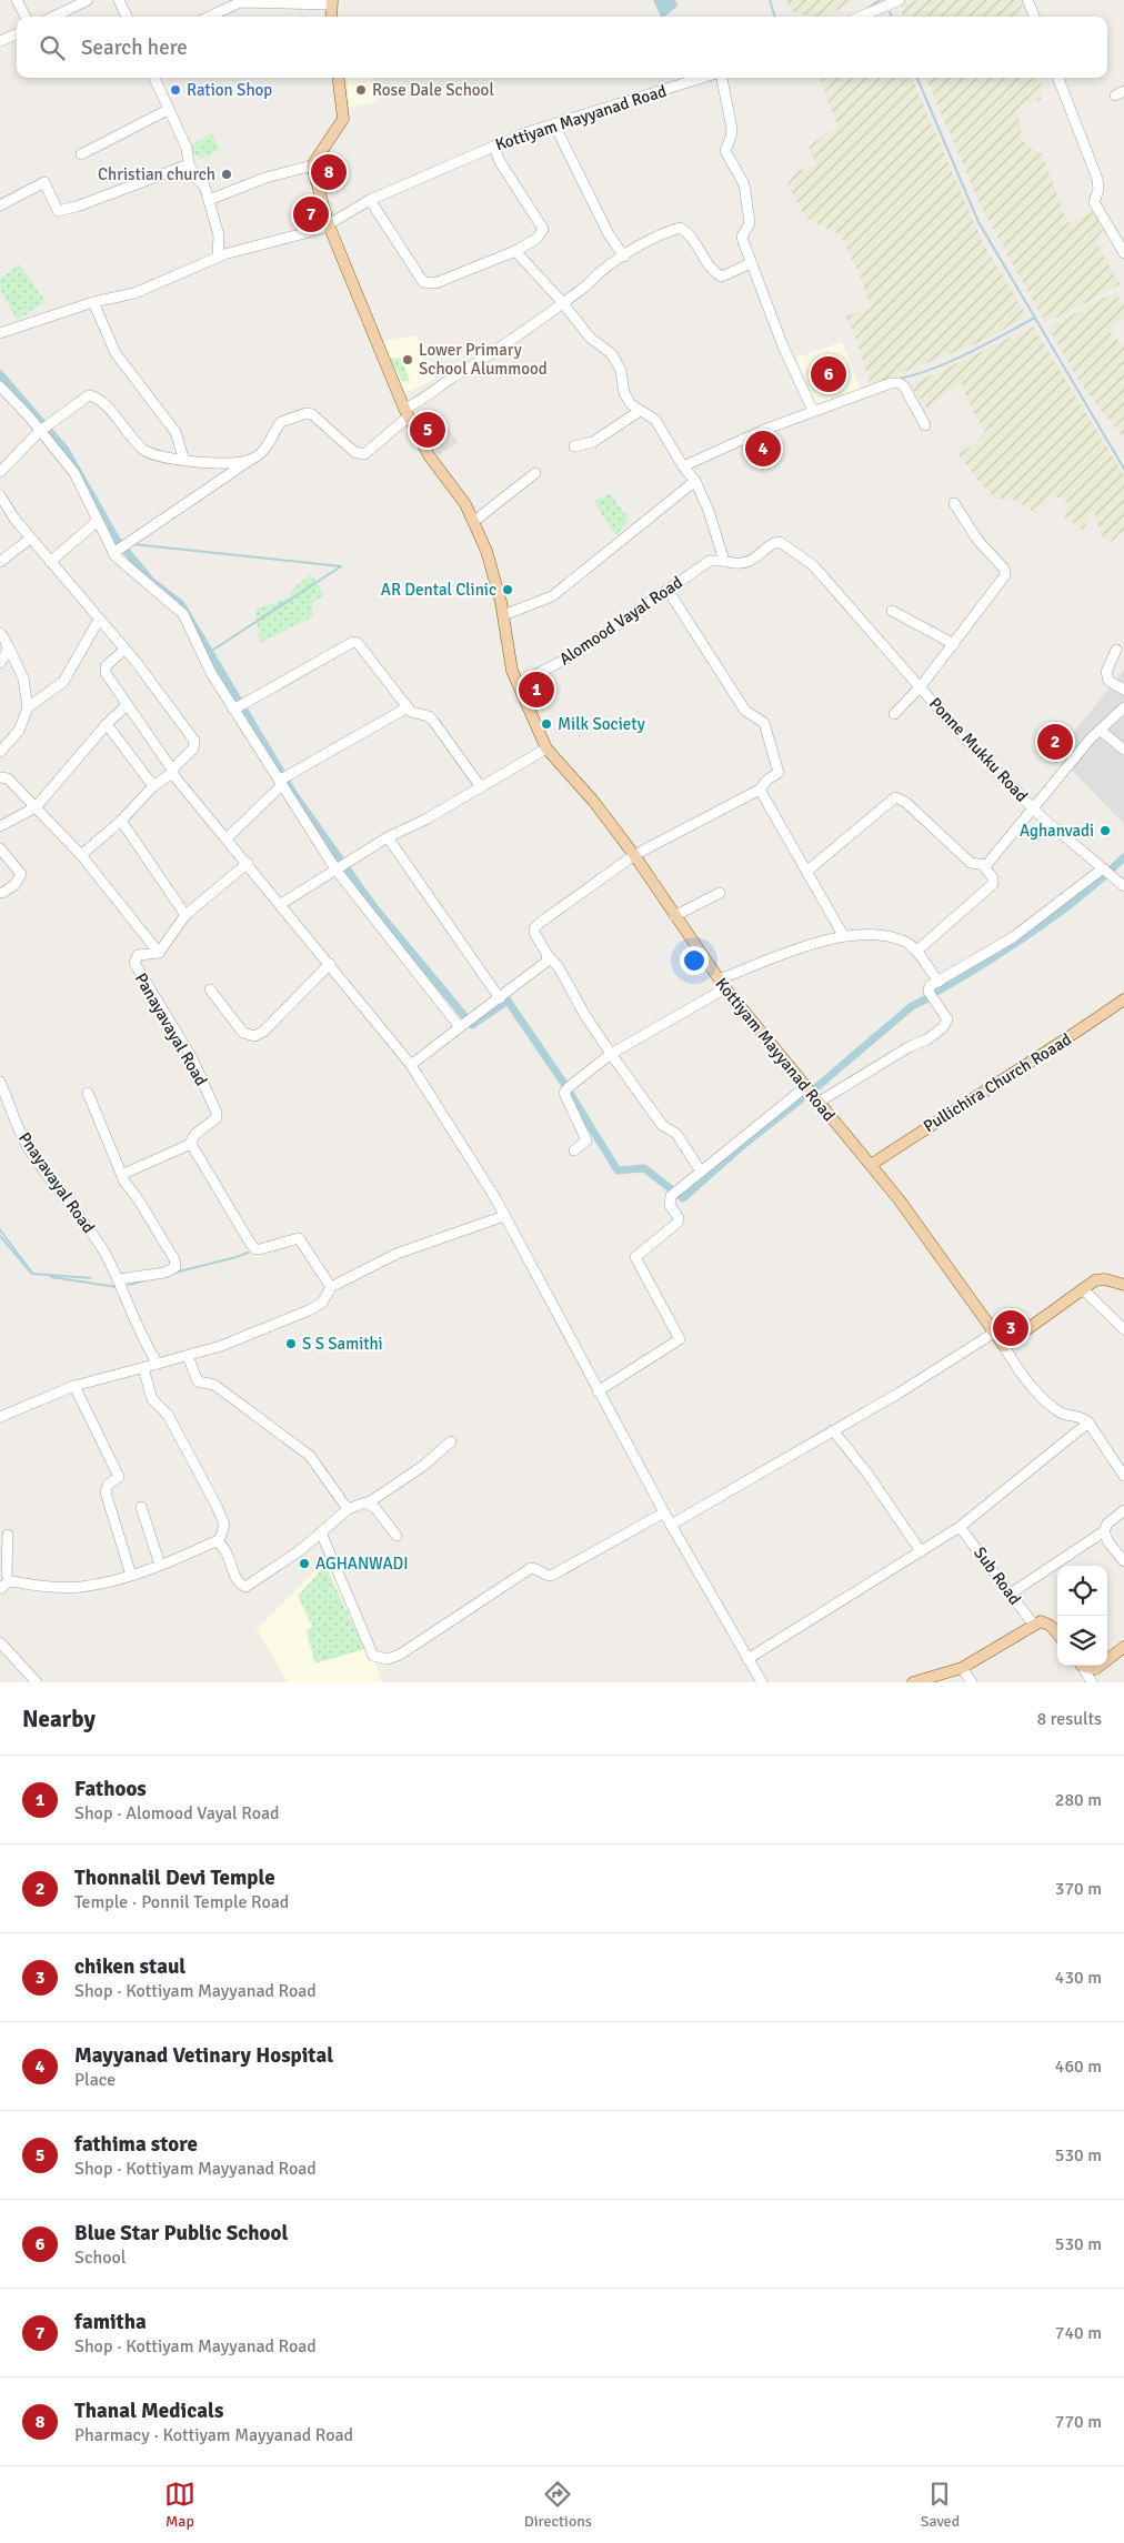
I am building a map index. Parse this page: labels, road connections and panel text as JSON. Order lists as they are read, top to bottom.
{
  "streets": {
    "main road": ["Kottiyam Mayyanad Road", "Pullichira Church Roaad"],
    "street": [
      "Alomood Vayal Road",
      "Ponne Mukku Road",
      "Panayavayal Road",
      "Pnayavayal Road",
      "Sub Road"
    ]
  },
  "crossings": [
    ["Kottiyam Mayyanad Road", "Alomood Vayal Road"],
    ["Kottiyam Mayyanad Road", "Pullichira Church Roaad"],
    ["Alomood Vayal Road", "Ponne Mukku Road"]
  ],
  "places": [
    "Ration Shop",
    "Rose Dale School",
    "Christian church",
    "Lower Primary School Alummood",
    "AR Dental Clinic",
    "Milk Society",
    "Aghanvadi",
    "S S Samithi",
    "AGHANWADI"
  ],
  "page": {
    "search": "Search here",
    "pins": [
      "8",
      "7",
      "6",
      "5",
      "4",
      "1",
      "2",
      "3"
    ],
    "heading": ["Nearby", "8 results"],
    "list": [
      {
        "mark": "1",
        "name": "Fathoos",
        "note": "Shop · Alomood Vayal Road",
        "value": "280 m"
      },
      {
        "mark": "2",
        "name": "Thonnalil Devi Temple",
        "note": "Temple · Ponnil Temple Road",
        "value": "370 m"
      },
      {
        "mark": "3",
        "name": "chiken staul",
        "note": "Shop · Kottiyam Mayyanad Road",
        "value": "430 m"
      },
      {
        "mark": "4",
        "name": "Mayyanad Vetinary Hospital",
        "note": "Place",
        "value": "460 m"
      },
      {
        "mark": "5",
        "name": "fathima store",
        "note": "Shop · Kottiyam Mayyanad Road",
        "value": "530 m"
      },
      {
        "mark": "6",
        "name": "Blue Star Public School",
        "note": "School",
        "value": "530 m"
      },
      {
        "mark": "7",
        "name": "famitha",
        "note": "Shop · Kottiyam Mayyanad Road",
        "value": "740 m"
      },
      {
        "mark": "8",
        "name": "Thanal Medicals",
        "note": "Pharmacy · Kottiyam Mayyanad Road",
        "value": "770 m"
      }
    ],
    "nav": ["Map", "Directions", "Saved"]
  }
}
